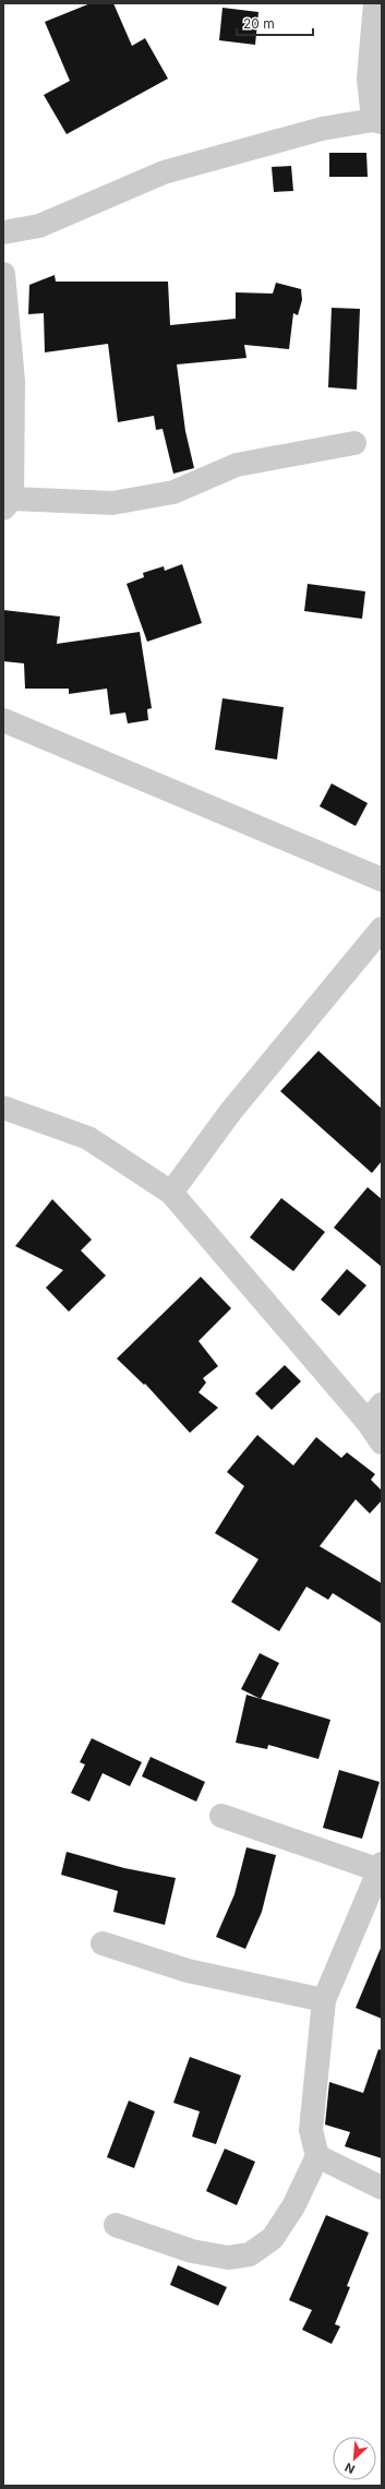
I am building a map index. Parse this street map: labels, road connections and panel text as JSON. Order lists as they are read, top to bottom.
{
  "scale_bar": "20 m",
  "north": "bottom left"
}
